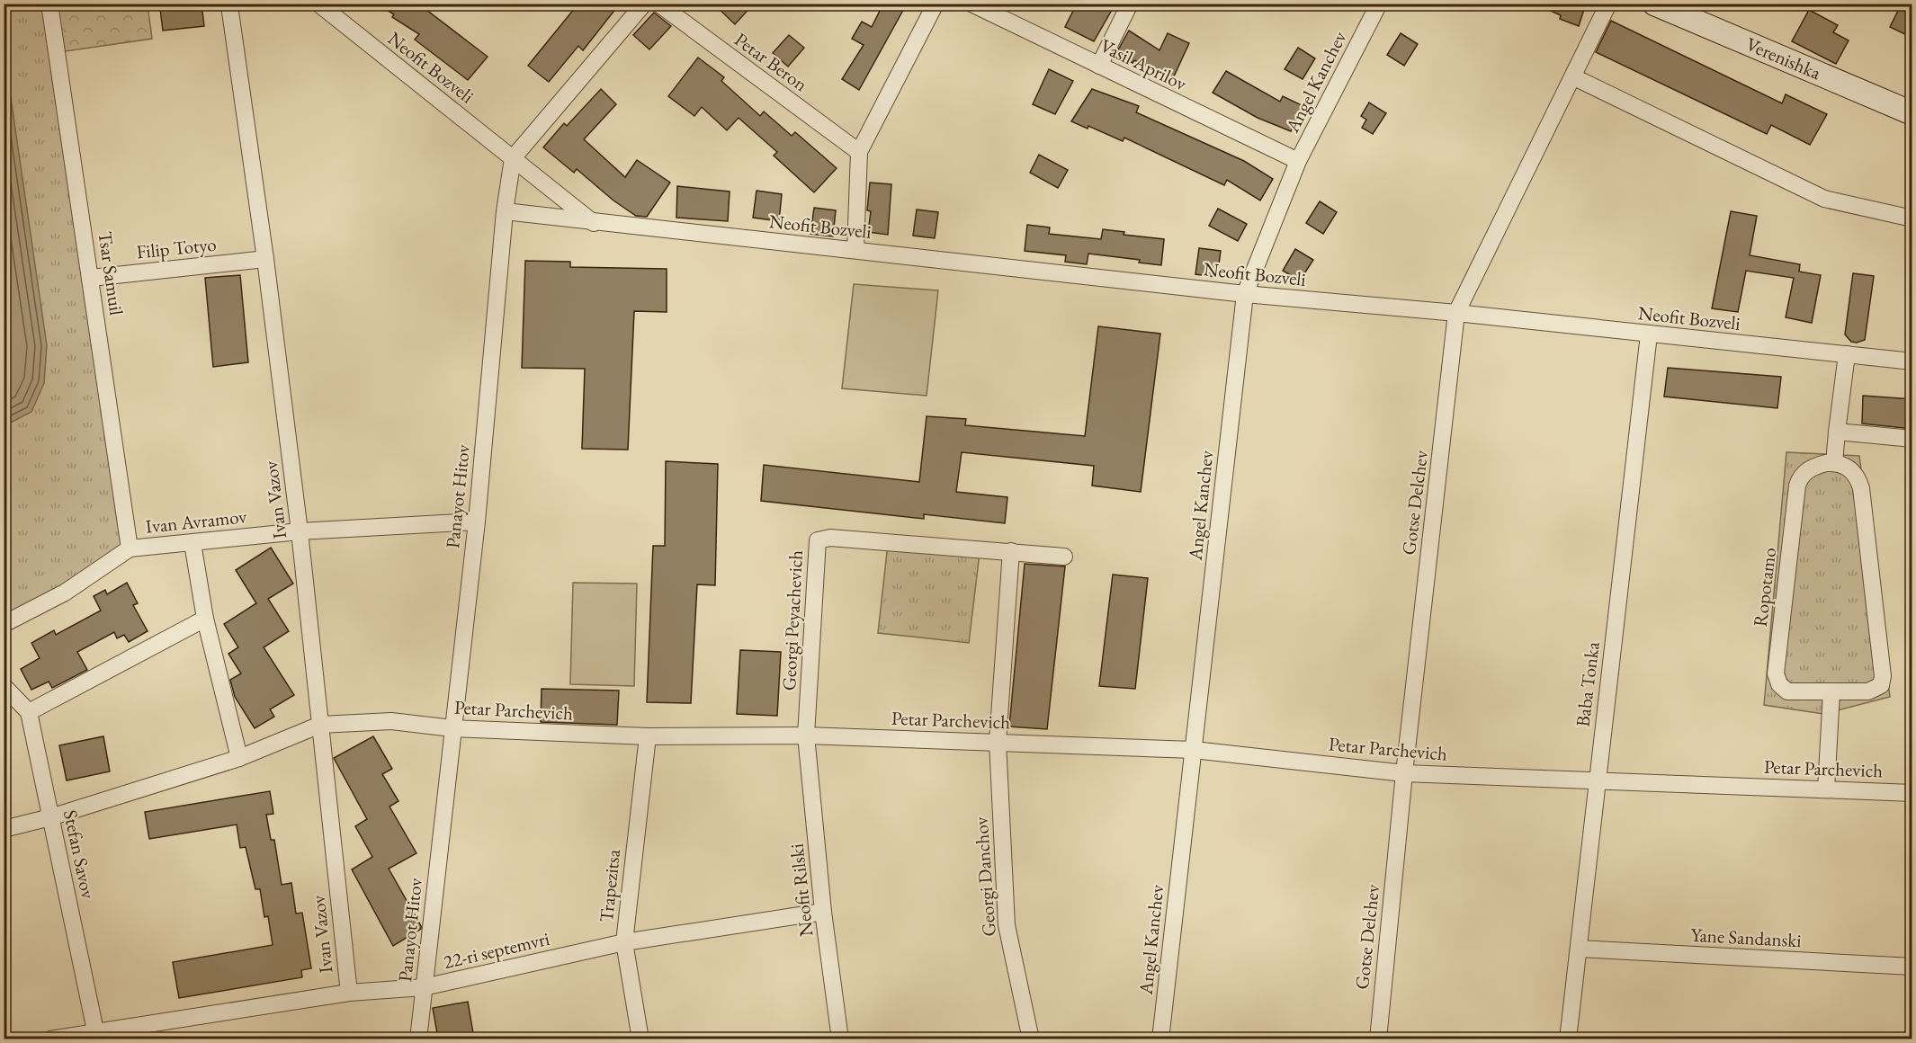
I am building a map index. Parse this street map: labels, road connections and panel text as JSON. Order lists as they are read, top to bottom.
{
  "streets": {
    "main road": ["Verenishka"],
    "street": [
      "Petar Beron",
      "Vasil Aprilov",
      "Neofit Bozveli",
      "Angel Kanchev",
      "Filip Totyo",
      "Tsar Samuil",
      "Panayot Hitov",
      "Ivan Vazov",
      "Gotse Delchev",
      "Ivan Avramov",
      "Ropotamo",
      "Georgi Peyachevich",
      "Baba Tonka",
      "Petar Parchevich",
      "Stefan Savov",
      "Georgi Danchov",
      "Trapezitsa",
      "Neofit Rilski",
      "Yane Sandanski",
      "22-ri septemvri"
    ]
  },
  "crossings": [
    ["Vasil Aprilov", "Angel Kanchev"],
    ["Neofit Bozveli", "Angel Kanchev"],
    ["Neofit Bozveli", "Panayot Hitov"],
    ["Neofit Bozveli", "Gotse Delchev"],
    ["Neofit Bozveli", "Baba Tonka"],
    ["Angel Kanchev", "Petar Parchevich"],
    ["Filip Totyo", "Tsar Samuil"],
    ["Filip Totyo", "Ivan Vazov"],
    ["Tsar Samuil", "Ivan Avramov"],
    ["Panayot Hitov", "Ivan Avramov"],
    ["Panayot Hitov", "Petar Parchevich"],
    ["Panayot Hitov", "22-ri septemvri"],
    ["Ivan Vazov", "Ivan Avramov"],
    ["Ivan Vazov", "Petar Parchevich"],
    ["Ivan Vazov", "22-ri septemvri"],
    ["Gotse Delchev", "Petar Parchevich"],
    ["Georgi Peyachevich", "Petar Parchevich"],
    ["Georgi Peyachevich", "Neofit Rilski"],
    ["Baba Tonka", "Petar Parchevich"],
    ["Baba Tonka", "Yane Sandanski"],
    ["Petar Parchevich", "Stefan Savov"],
    ["Petar Parchevich", "Georgi Danchov"],
    ["Petar Parchevich", "Trapezitsa"],
    ["Petar Parchevich", "Neofit Rilski"],
    ["Stefan Savov", "22-ri septemvri"],
    ["Trapezitsa", "22-ri septemvri"],
    ["Neofit Rilski", "22-ri septemvri"]
  ]
}
